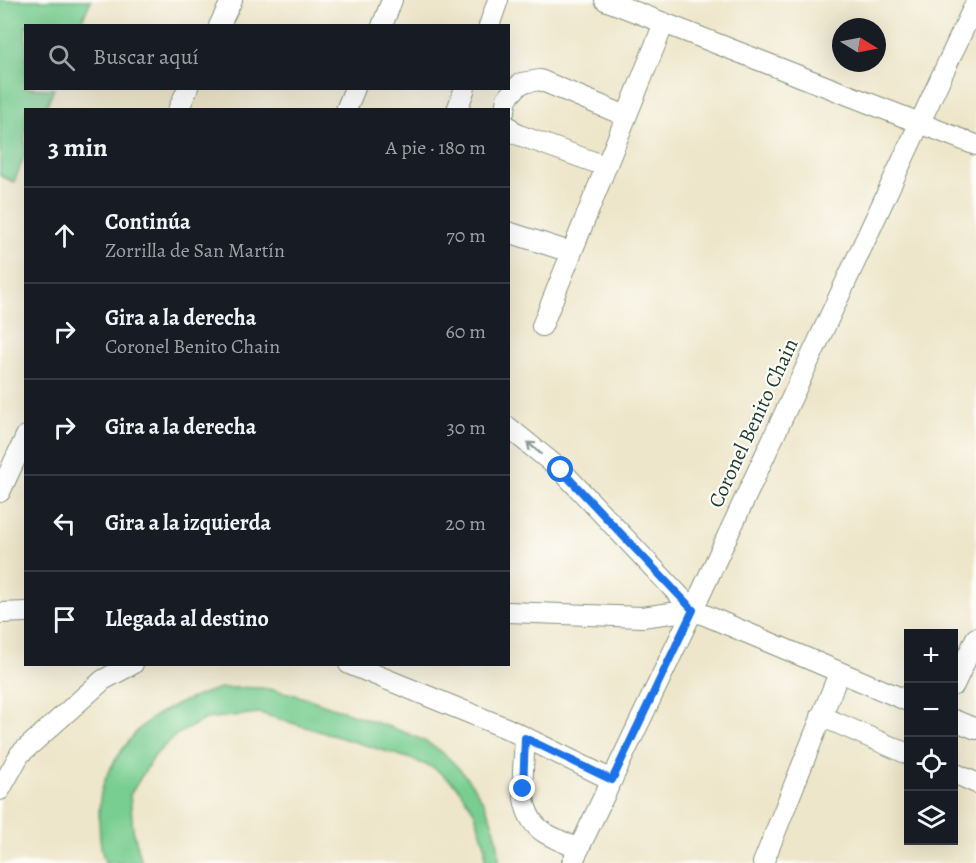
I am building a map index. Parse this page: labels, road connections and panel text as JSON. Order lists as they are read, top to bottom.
{
  "streets": {
    "street": ["Coronel Benito Chain"]
  },
  "north": "right",
  "page": {
    "search": "Buscar aquí",
    "heading": ["3 min", "A pie · 180 m"],
    "list": [
      ["Continúa", "Zorrilla de San Martín", "70 m"],
      ["Gira a la derecha", "Coronel Benito Chain", "60 m"],
      ["Gira a la derecha", "30 m"],
      ["Gira a la izquierda", "20 m"],
      "Llegada al destino"
    ],
    "map_buttons": ["+", "−"]
  }
}
